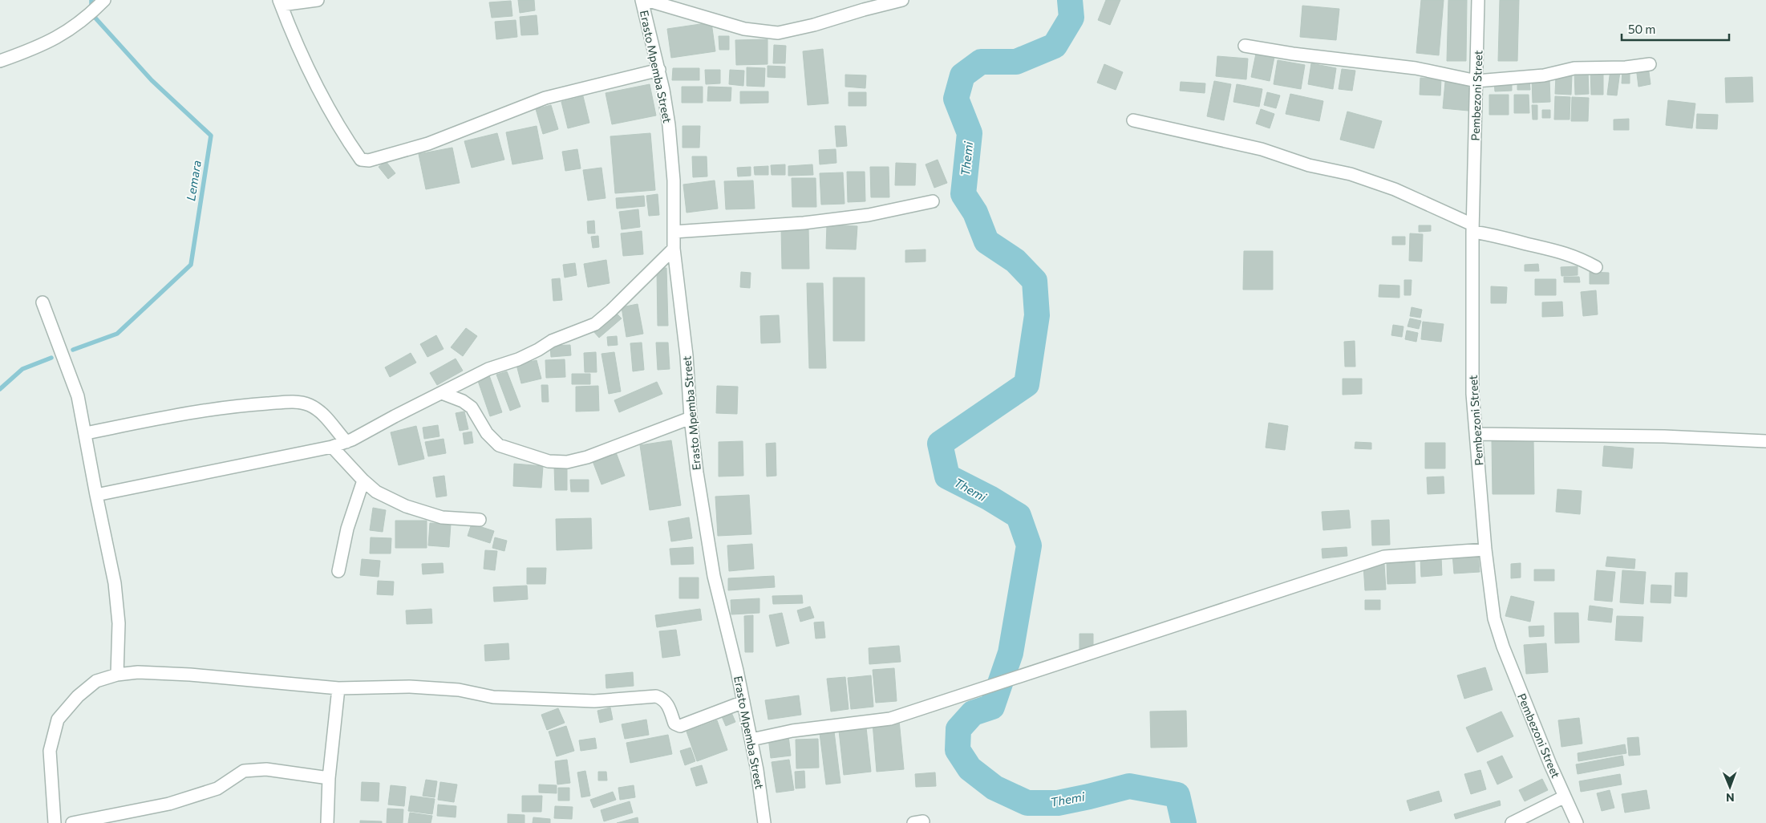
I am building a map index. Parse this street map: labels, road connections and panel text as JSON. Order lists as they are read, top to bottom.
{
  "streets": {
    "street": ["Erasto Mpemba Street", "Pembezoni Street"]
  },
  "water": ["Themi", "Lemara"],
  "scale_bar": "50 m",
  "north": "bottom"
}
